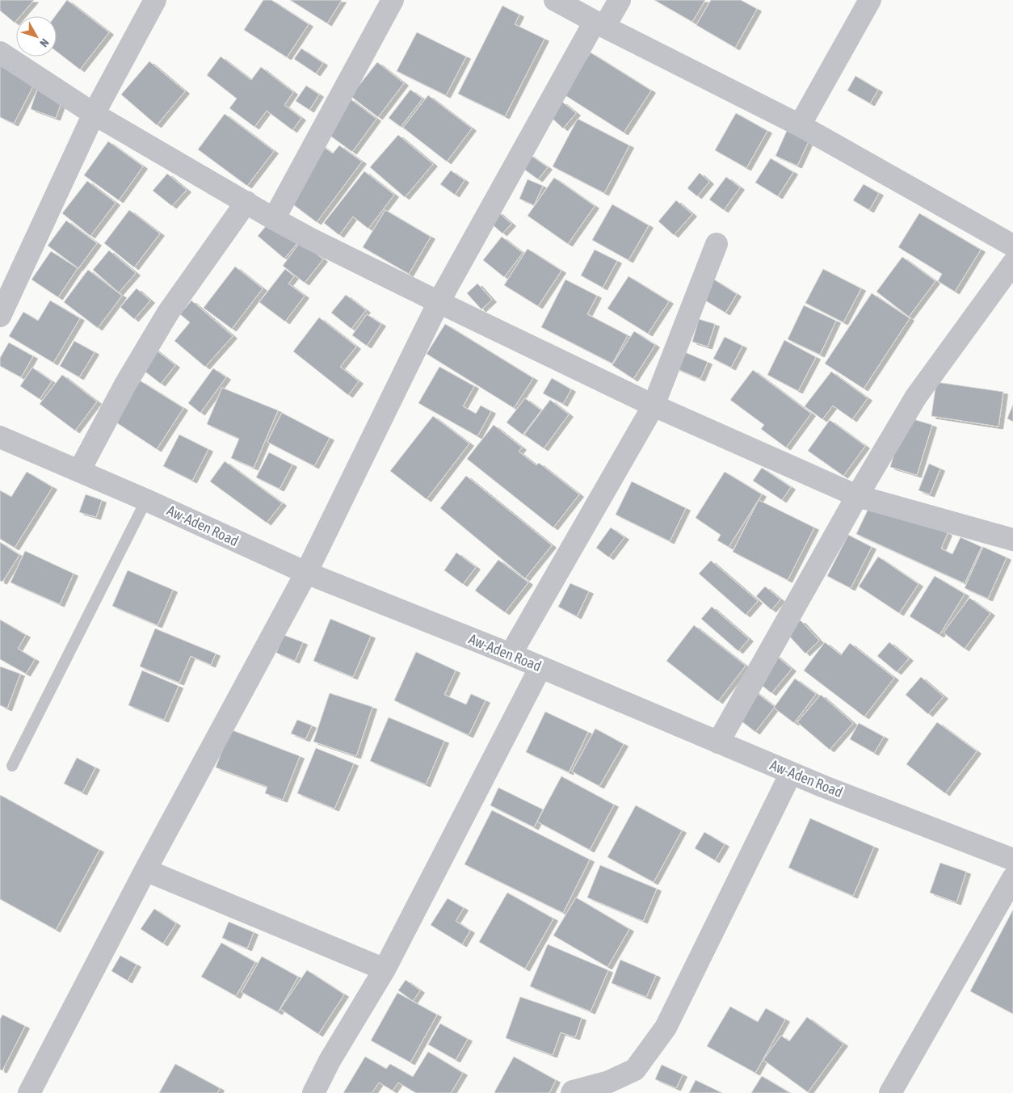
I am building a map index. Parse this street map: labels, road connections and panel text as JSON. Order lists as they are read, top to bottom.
{
  "streets": {
    "street": ["Aw-Aden Road"]
  },
  "north": "bottom right"
}
